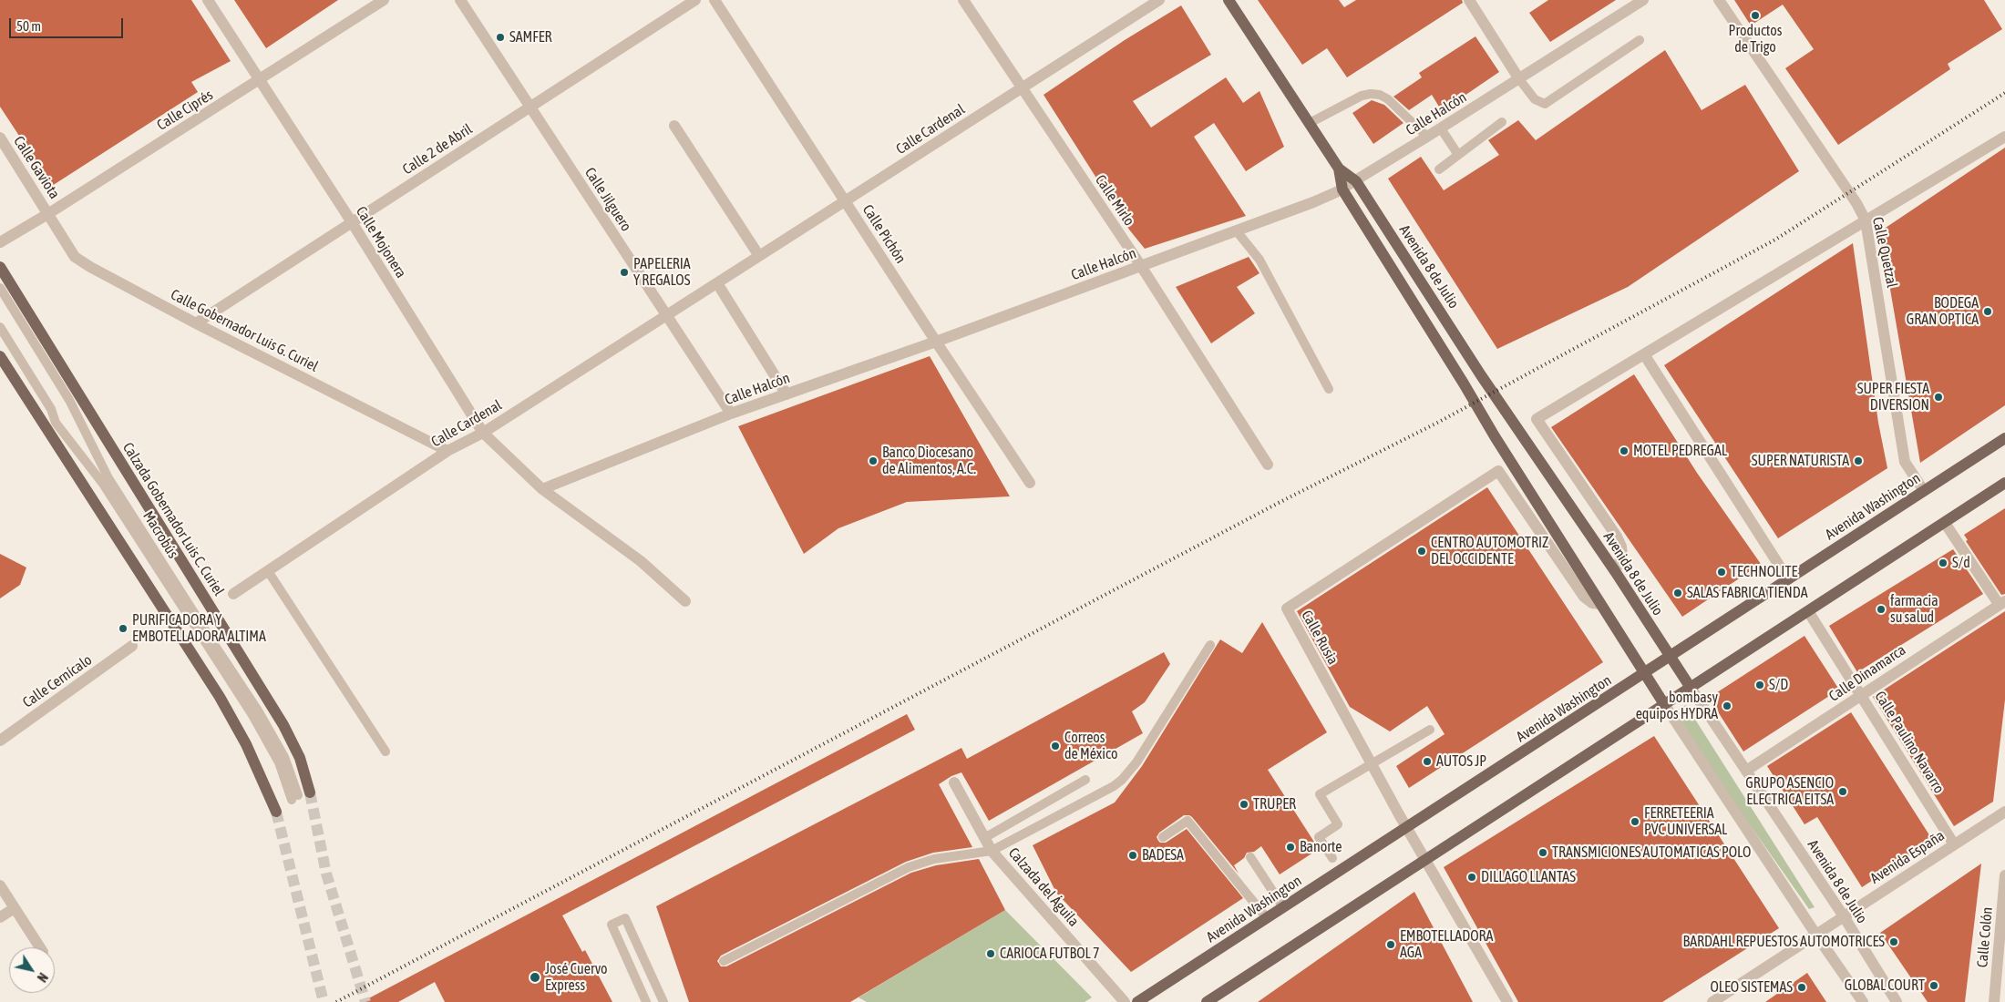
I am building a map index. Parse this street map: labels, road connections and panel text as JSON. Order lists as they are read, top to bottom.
{
  "streets": {
    "main road": ["Avenida 8 de Julio", "Avenida Washington", "Calzada Gobernador Luis C. Curiel"],
    "street": [
      "Calle Ciprés",
      "Calle Halcón",
      "Calle Cardenal",
      "Calle 2 de Abril",
      "Calle Gaviota",
      "Calle Jilguero",
      "Calle Mirlo",
      "Calle Pichón",
      "Calle Mojonera",
      "Calle Quetzal",
      "Calle Gobernador Luis G. Curiel",
      "Calle Rusia",
      "Calle Dinamarca",
      "Calle Cernícalo",
      "Calle Paulino Navarro",
      "Avenida España",
      "Calzada del Águila",
      "Calle Colón"
    ],
    "lane": ["Macrobús"]
  },
  "crossings": [
    ["Calle Ciprés", "Calle Gaviota"],
    ["Calle Ciprés", "Calle Mojonera"],
    ["Calle Ciprés", "Calle Gobernador Luis G. Curiel"],
    ["Calle Halcón", "Calle Jilguero"],
    ["Calle Halcón", "Calle Mirlo"],
    ["Calle Halcón", "Calle Pichón"],
    ["Calle Halcón", "Calle Mojonera"],
    ["Calle Halcón", "Avenida 8 de Julio"],
    ["Calle Cardenal", "Calle Jilguero"],
    ["Calle Cardenal", "Calle Mirlo"],
    ["Calle Cardenal", "Calle Pichón"],
    ["Calle Cardenal", "Calle Mojonera"],
    ["Calle Cardenal", "Calle Gobernador Luis G. Curiel"],
    ["Calle 2 de Abril", "Calle Jilguero"],
    ["Calle 2 de Abril", "Calle Mojonera"],
    ["Calle 2 de Abril", "Calle Gobernador Luis G. Curiel"],
    ["Calle Gaviota", "Calle Gobernador Luis G. Curiel"],
    ["Calle Quetzal", "Avenida Washington"],
    ["Avenida 8 de Julio", "Avenida Washington"],
    ["Avenida 8 de Julio", "Calle Rusia"],
    ["Avenida 8 de Julio", "Calle Dinamarca"],
    ["Avenida 8 de Julio", "Avenida España"],
    ["Avenida Washington", "Calle Rusia"],
    ["Calle Dinamarca", "Calle Paulino Navarro"],
    ["Calle Paulino Navarro", "Avenida España"]
  ],
  "places": [
    "Productos de Trigo",
    "SAMFER",
    "PAPELERIA Y REGALOS",
    "BODEGA GRAN OPTICA",
    "SUPER FIESTA DIVERSION",
    "MOTEL PEDREGAL",
    "Banco Diocesano de Alimentos, A.C.",
    "SUPER NATURISTA",
    "CENTRO AUTOMOTRIZ DEL OCCIDENTE",
    "S/d",
    "TECHNOLITE",
    "SALAS FABRICA TIENDA",
    "farmacia su salud",
    "PURIFICADORA Y EMBOTELLADORA ALTIMA",
    "S/D",
    "bombasy equipos HYDRA",
    "Correos de México",
    "AUTOS JP",
    "GRUPO ASENCIO ELECTRICA EITSA",
    "TRUPER",
    "FERRETEERIA PVC UNIVERSAL",
    "Banorte",
    "TRANSMICIONES AUTOMATICAS POLO",
    "BADESA",
    "DILLAGO LLANTAS",
    "BARDAHL REPUESTOS AUTOMOTRICES",
    "EMBOTELLADORA AGA",
    "CARIOCA FUTBOL 7",
    "José Cuervo Express",
    "GLOBAL COURT",
    "OLEO SISTEMAS"
  ],
  "scale_bar": "50 m",
  "north": "bottom right"
}
